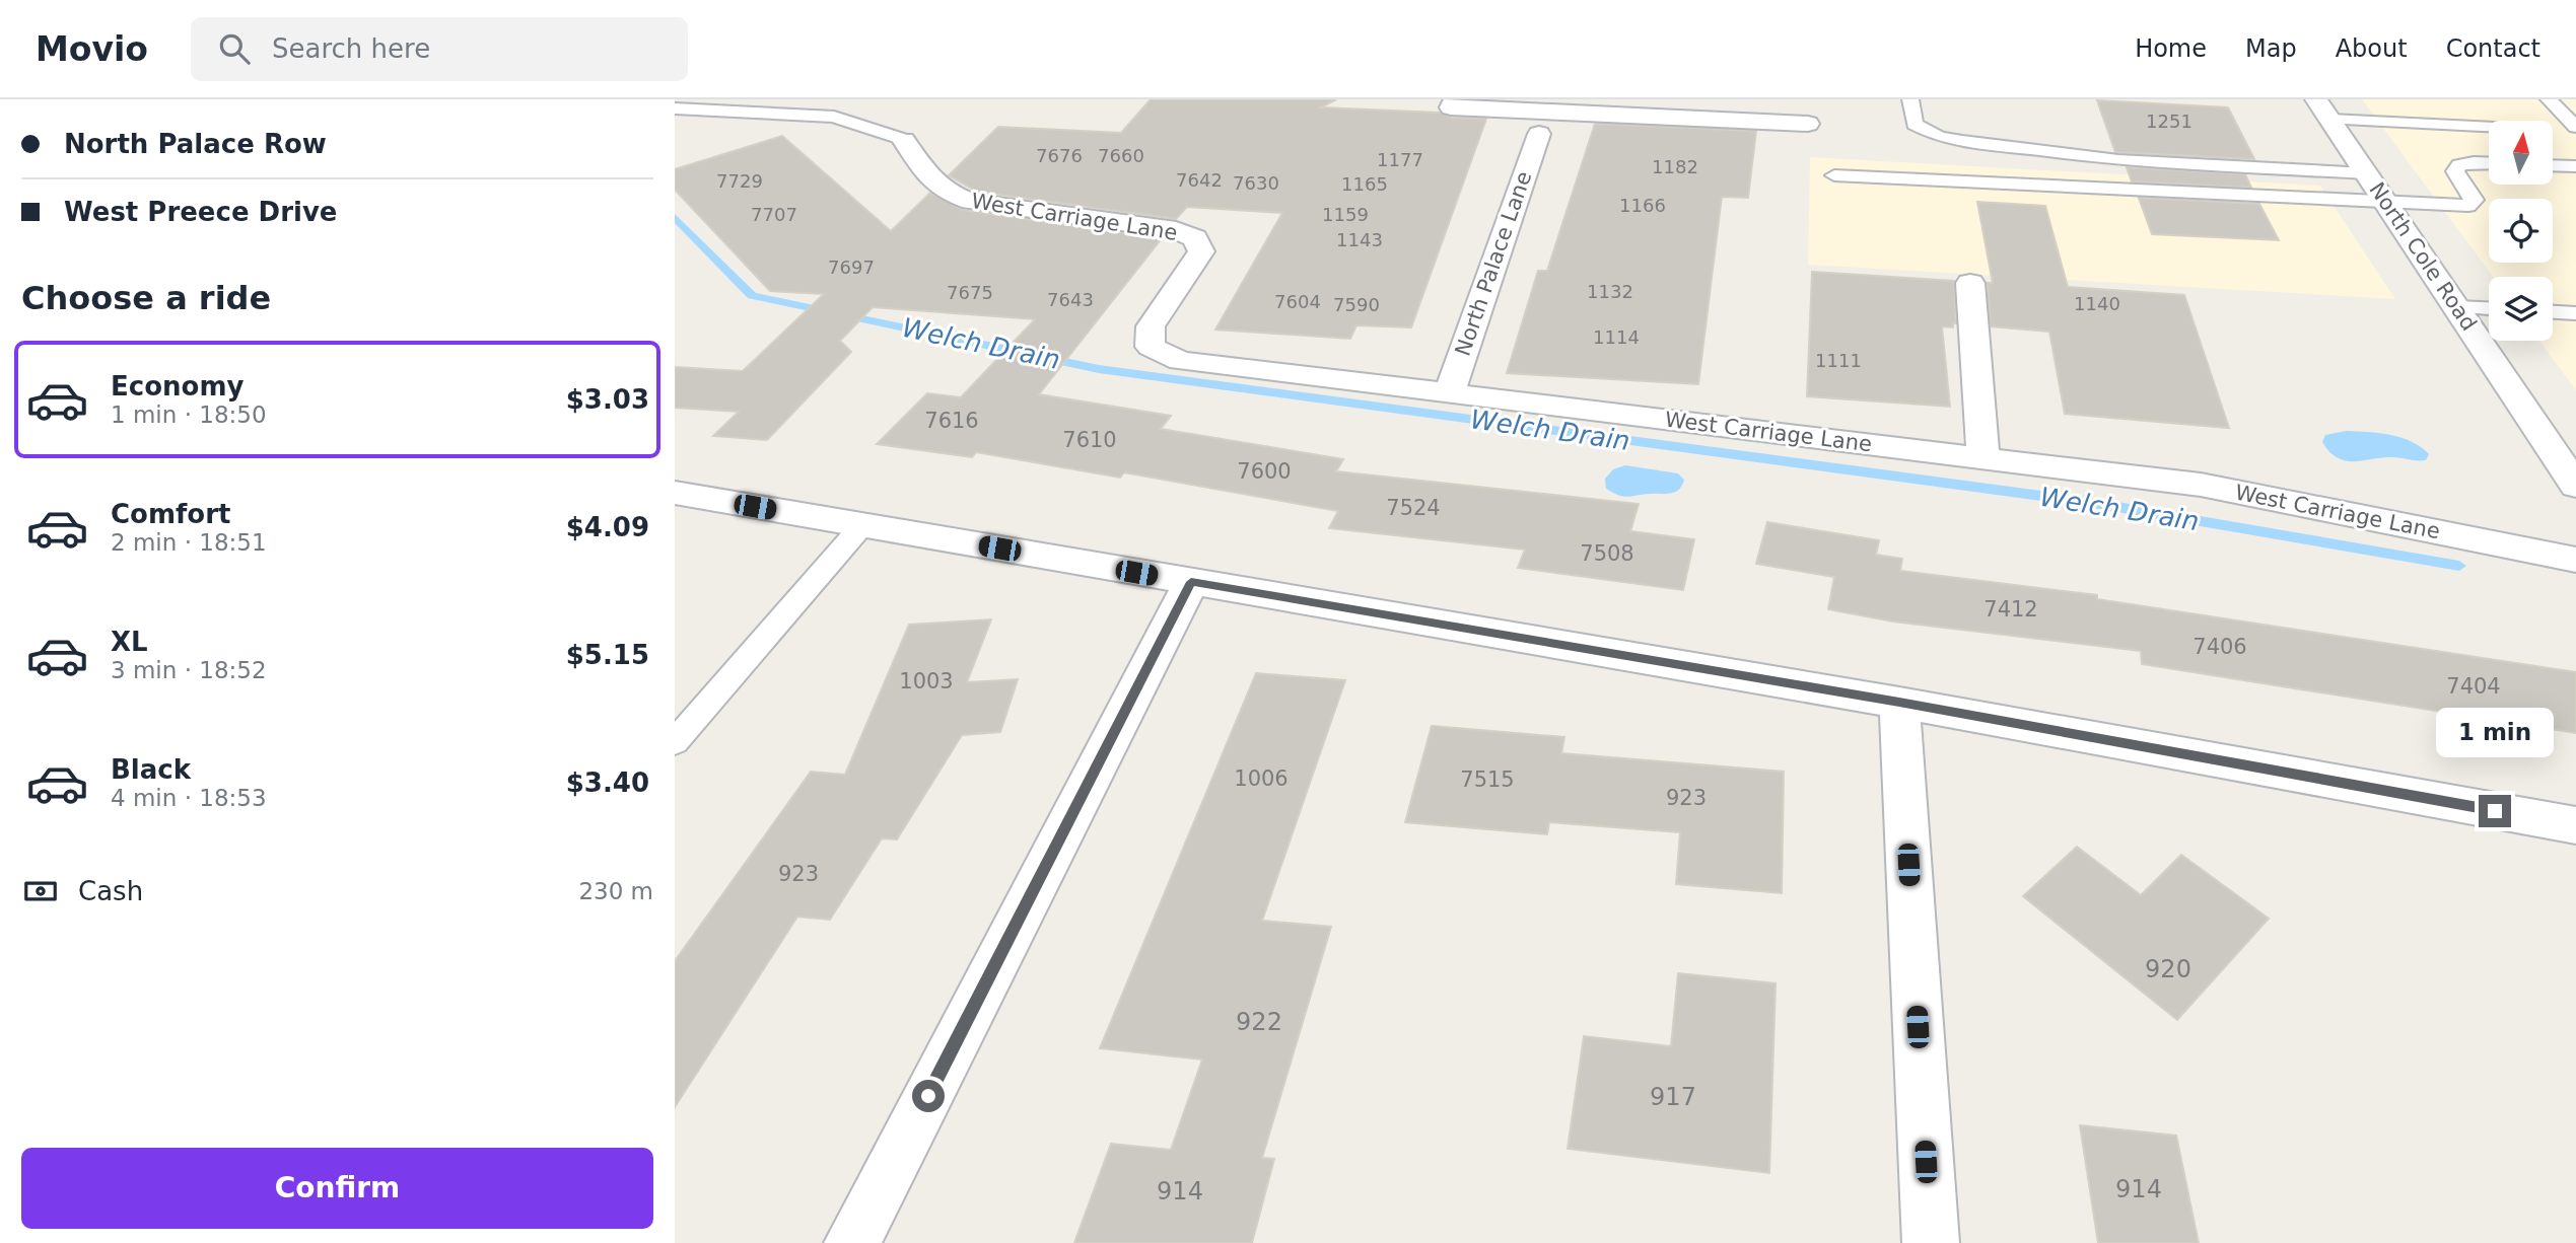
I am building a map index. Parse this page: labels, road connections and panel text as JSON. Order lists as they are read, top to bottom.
{
  "streets": {
    "street": ["West Carriage Lane", "North Cole Road", "North Palace Lane"]
  },
  "crossings": [
    ["West Carriage Lane", "North Palace Lane"]
  ],
  "water": ["Welch Drain"],
  "house_numbers": [
    "1251",
    "7676",
    "7660",
    "1177",
    "1182",
    "7642",
    "7729",
    "7630",
    "1165",
    "1166",
    "7707",
    "1159",
    "1143",
    "7697",
    "1132",
    "7675",
    "7643",
    "7604",
    "1140",
    "7590",
    "1114",
    "1111",
    "7616",
    "7610",
    "7600",
    "7524",
    "7508",
    "7412",
    "7406",
    "1003",
    "7404",
    "1006",
    "7515",
    "923",
    "923",
    "920",
    "922",
    "917",
    "914",
    "914"
  ],
  "north": "top",
  "page": {
    "header": "Movio",
    "search": "Search here",
    "nav": [
      "Home",
      "Map",
      "About",
      "Contact"
    ],
    "banner": ["North Palace Row", "West Preece Drive"],
    "heading": "Choose a ride",
    "list": [
      {
        "name": "Economy",
        "note": "1 min · 18:50",
        "value": "$3.03"
      },
      {
        "name": "Comfort",
        "note": "2 min · 18:51",
        "value": "$4.09"
      },
      {
        "name": "XL",
        "note": "3 min · 18:52",
        "value": "$5.15"
      },
      {
        "name": "Black",
        "note": "4 min · 18:53",
        "value": "$3.40"
      }
    ],
    "bubble": "1 min",
    "pay": ["Cash", "230 m"],
    "buttons": "Confirm"
  }
}
